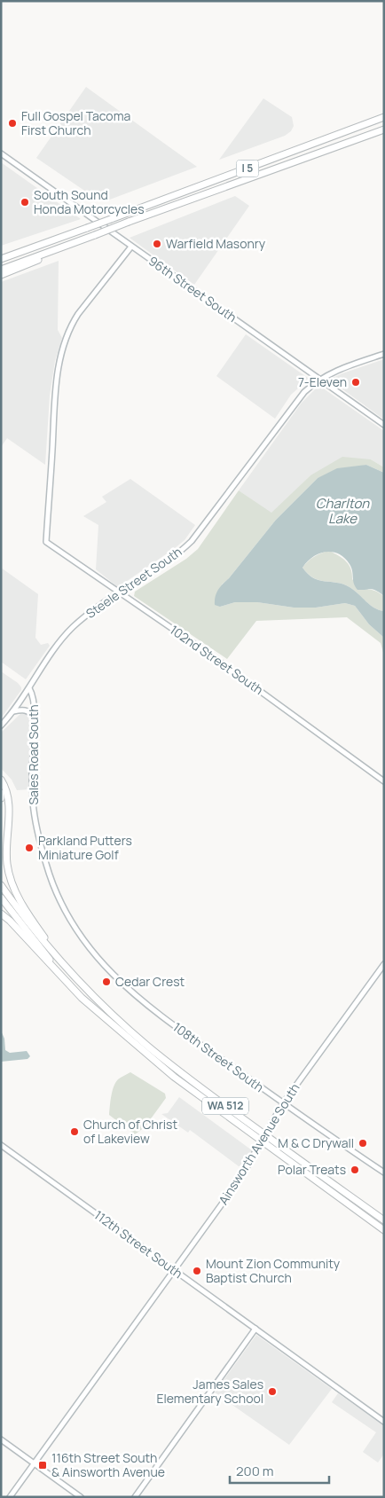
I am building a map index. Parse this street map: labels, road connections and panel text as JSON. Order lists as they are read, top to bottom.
{
  "streets": {
    "highway": ["I 5", "WA 512"],
    "street": [
      "96th Street South",
      "Steele Street South",
      "102nd Street South",
      "Sales Road South",
      "108th Street South",
      "Ainsworth Avenue South",
      "112th Street South"
    ]
  },
  "crossings": [
    ["96th Street South", "Steele Street South"],
    ["96th Street South", "102nd Street South"],
    ["Steele Street South", "102nd Street South"],
    ["Steele Street South", "Sales Road South"],
    ["Sales Road South", "108th Street South"],
    ["108th Street South", "Ainsworth Avenue South"],
    ["Ainsworth Avenue South", "112th Street South"]
  ],
  "water": ["Charlton Lake"],
  "places": {
    "other": [
      "Full Gospel Tacoma First Church",
      "South Sound Honda Motorcycles",
      "Warfield Masonry",
      "7-Eleven",
      "Parkland Putters Miniature Golf",
      "Cedar Crest",
      "Church of Christ of Lakeview",
      "M & C Drywall",
      "Polar Treats",
      "Mount Zion Community Baptist Church",
      "James Sales Elementary School"
    ],
    "transit": ["116th Street South & Ainsworth Avenue"]
  },
  "scale_bar": "200 m"
}
